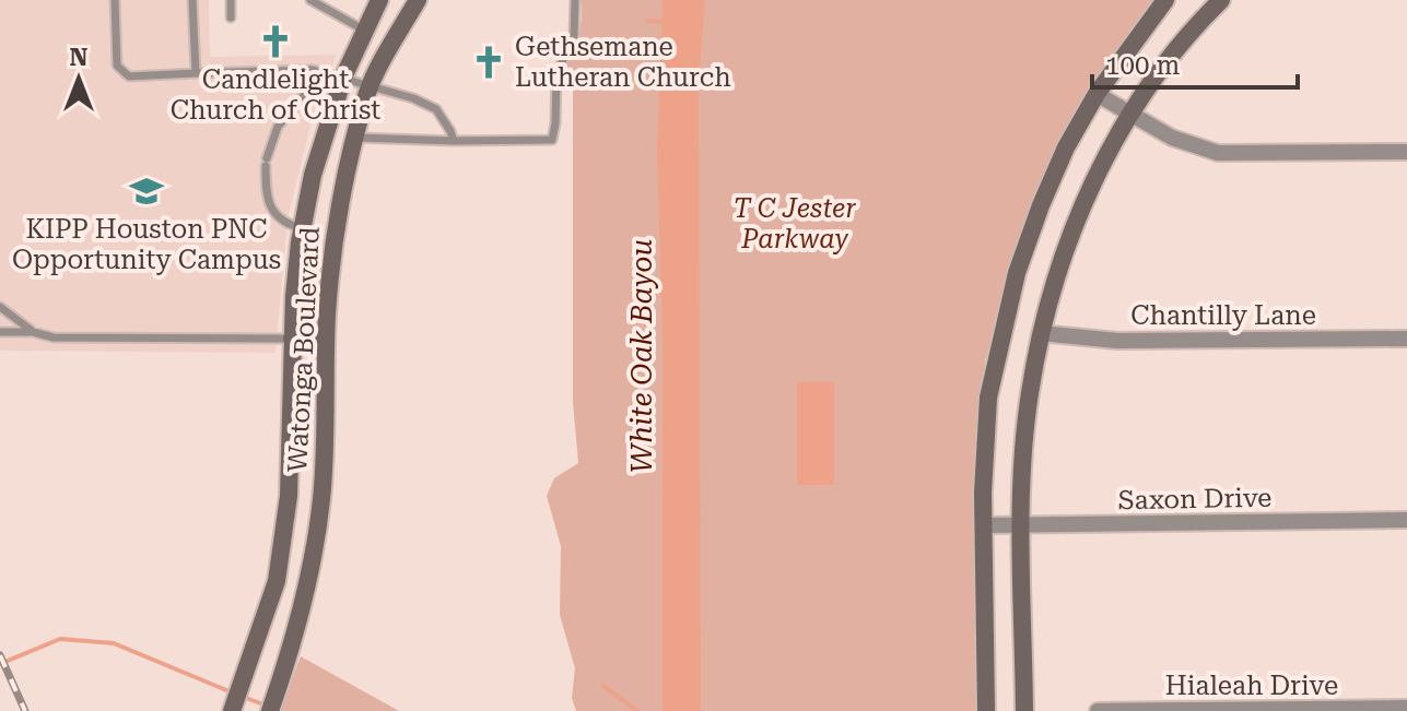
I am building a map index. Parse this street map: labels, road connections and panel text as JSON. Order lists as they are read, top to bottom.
{
  "streets": {
    "main road": ["Watonga Boulevard"],
    "street": ["Chantilly Lane", "Saxon Drive", "Hialeah Drive"]
  },
  "water": ["White Oak Bayou"],
  "parks": ["T C Jester Parkway"],
  "places": {
    "church": ["Candlelight Church of Christ", "Gethsemane Lutheran Church"],
    "school or university": ["KIPP Houston PNC Opportunity Campus"]
  },
  "scale_bar": "100 m",
  "north": "top"
}
